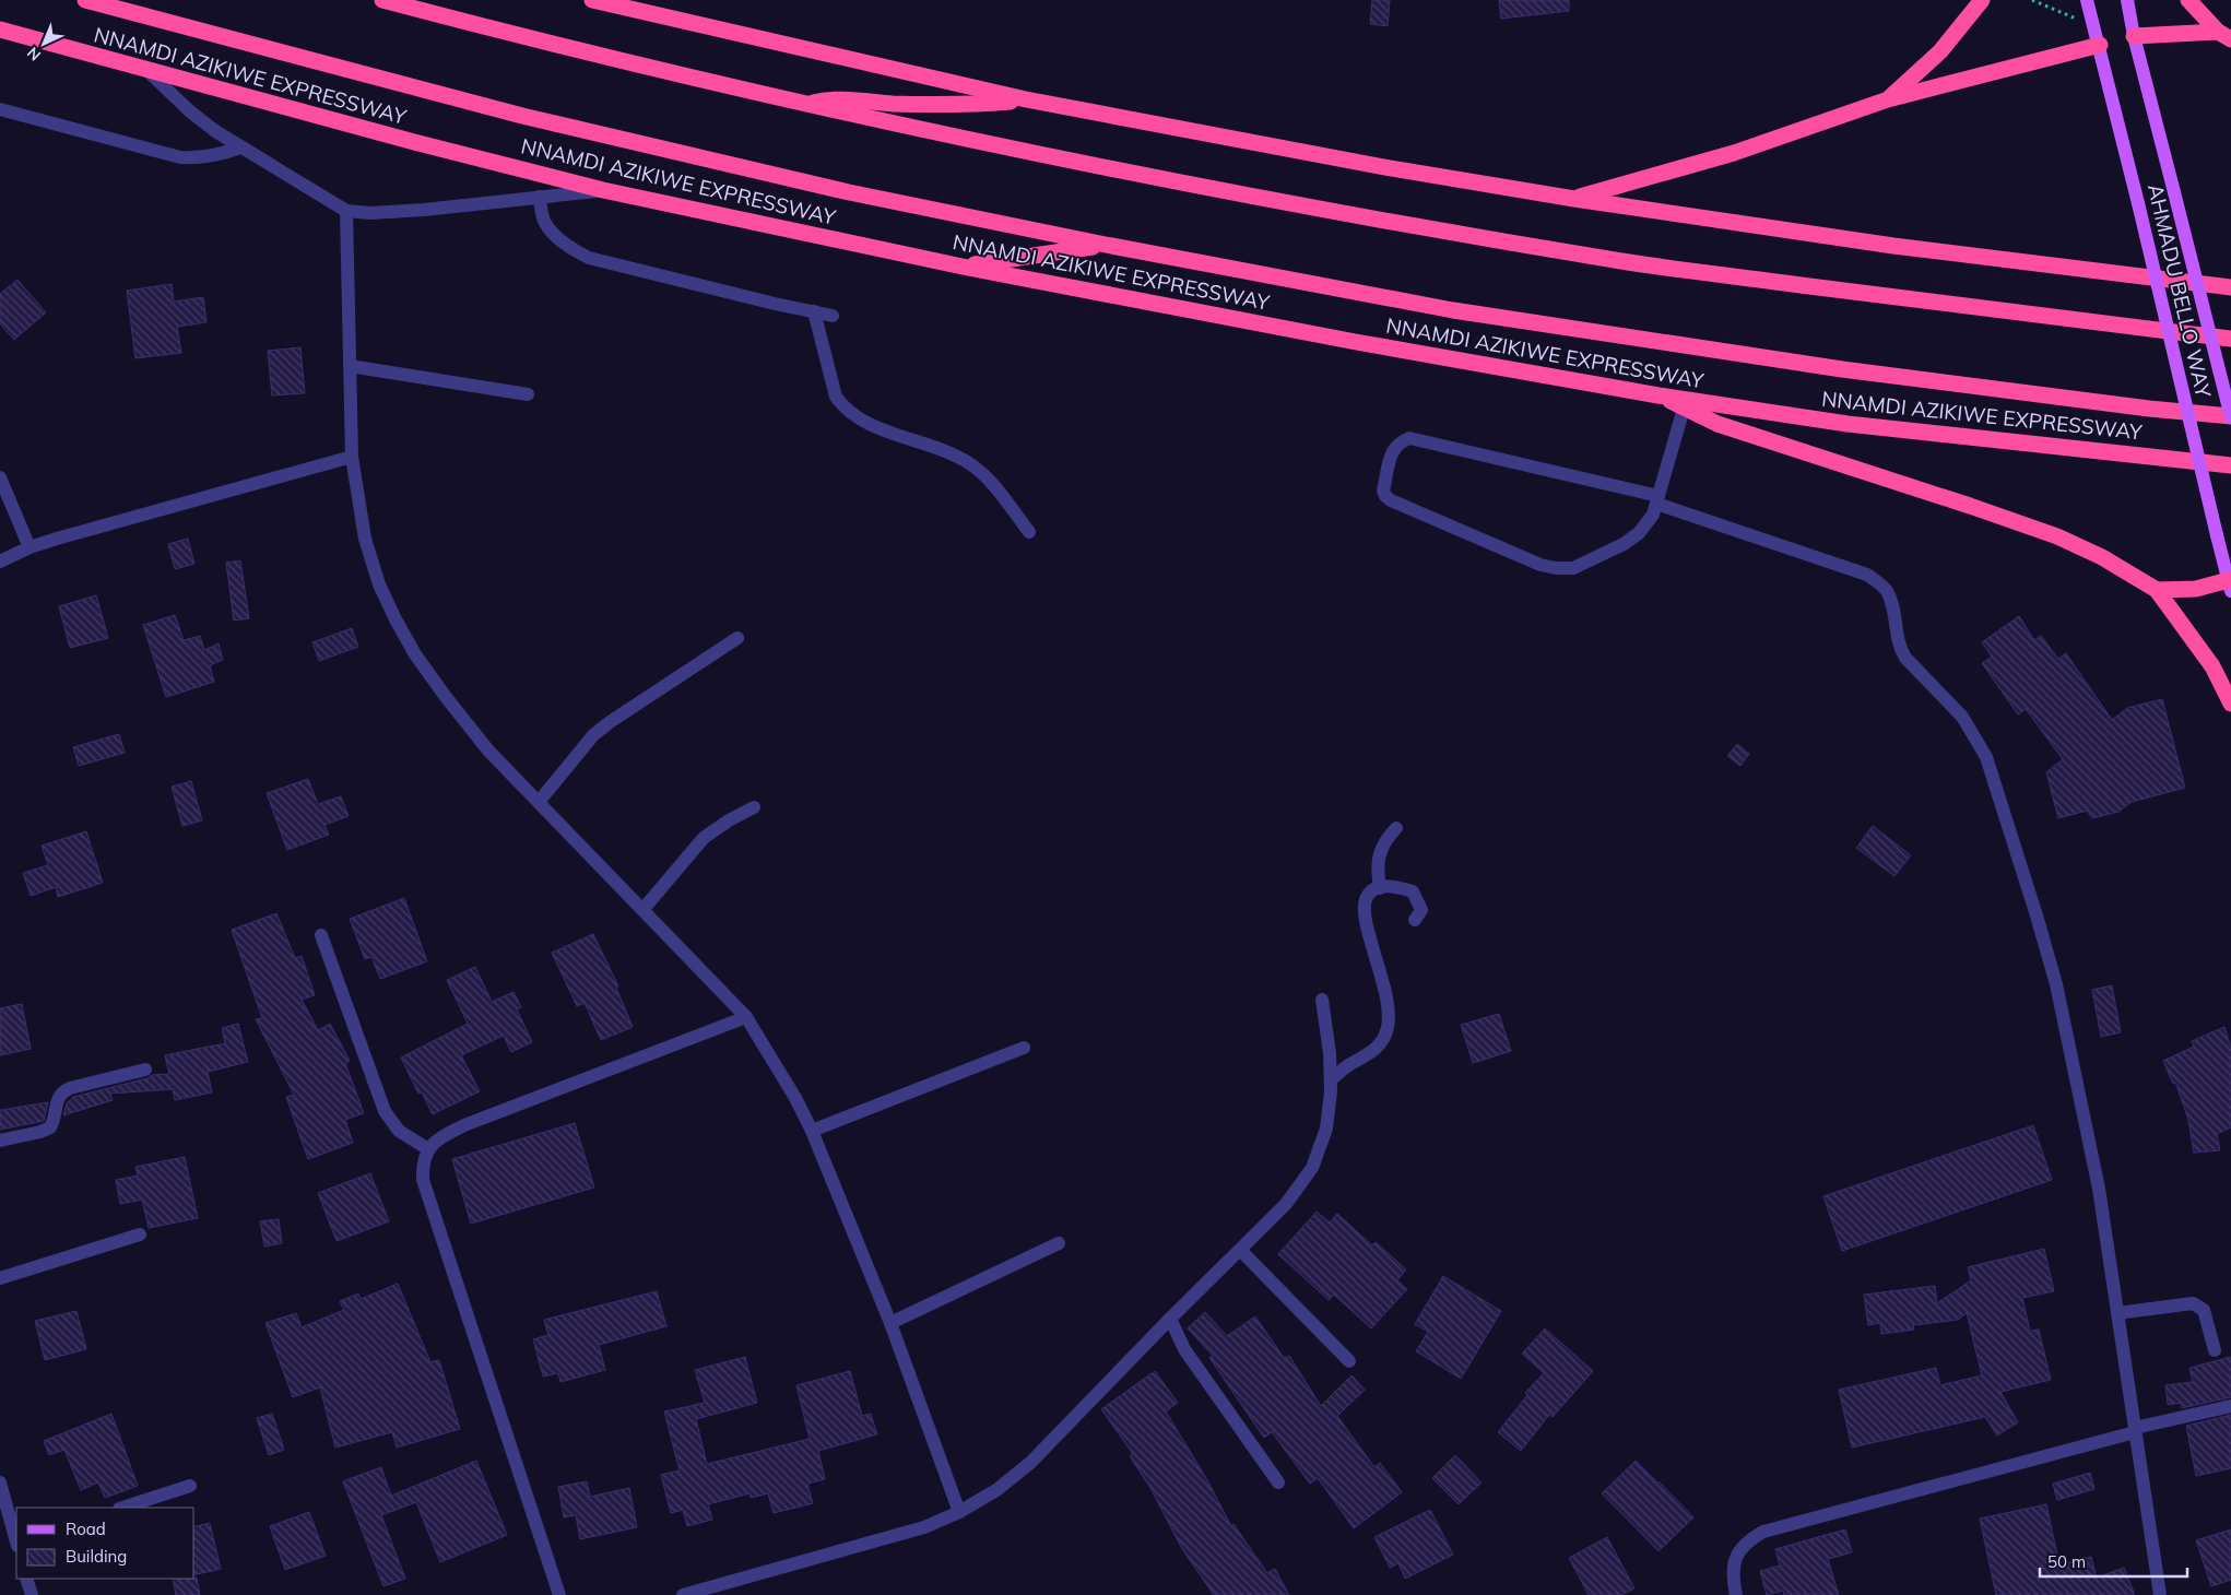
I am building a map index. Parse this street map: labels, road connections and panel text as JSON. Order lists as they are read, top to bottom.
{
  "streets": {
    "highway": ["NNAMDI AZIKIWE EXPRESSWAY"],
    "main road": ["AHMADU BELLO WAY"]
  },
  "crossings": [
    ["NNAMDI AZIKIWE EXPRESSWAY", "AHMADU BELLO WAY"]
  ],
  "legend": ["Road", "Building"],
  "scale_bar": "50 m",
  "north": "bottom left"
}
